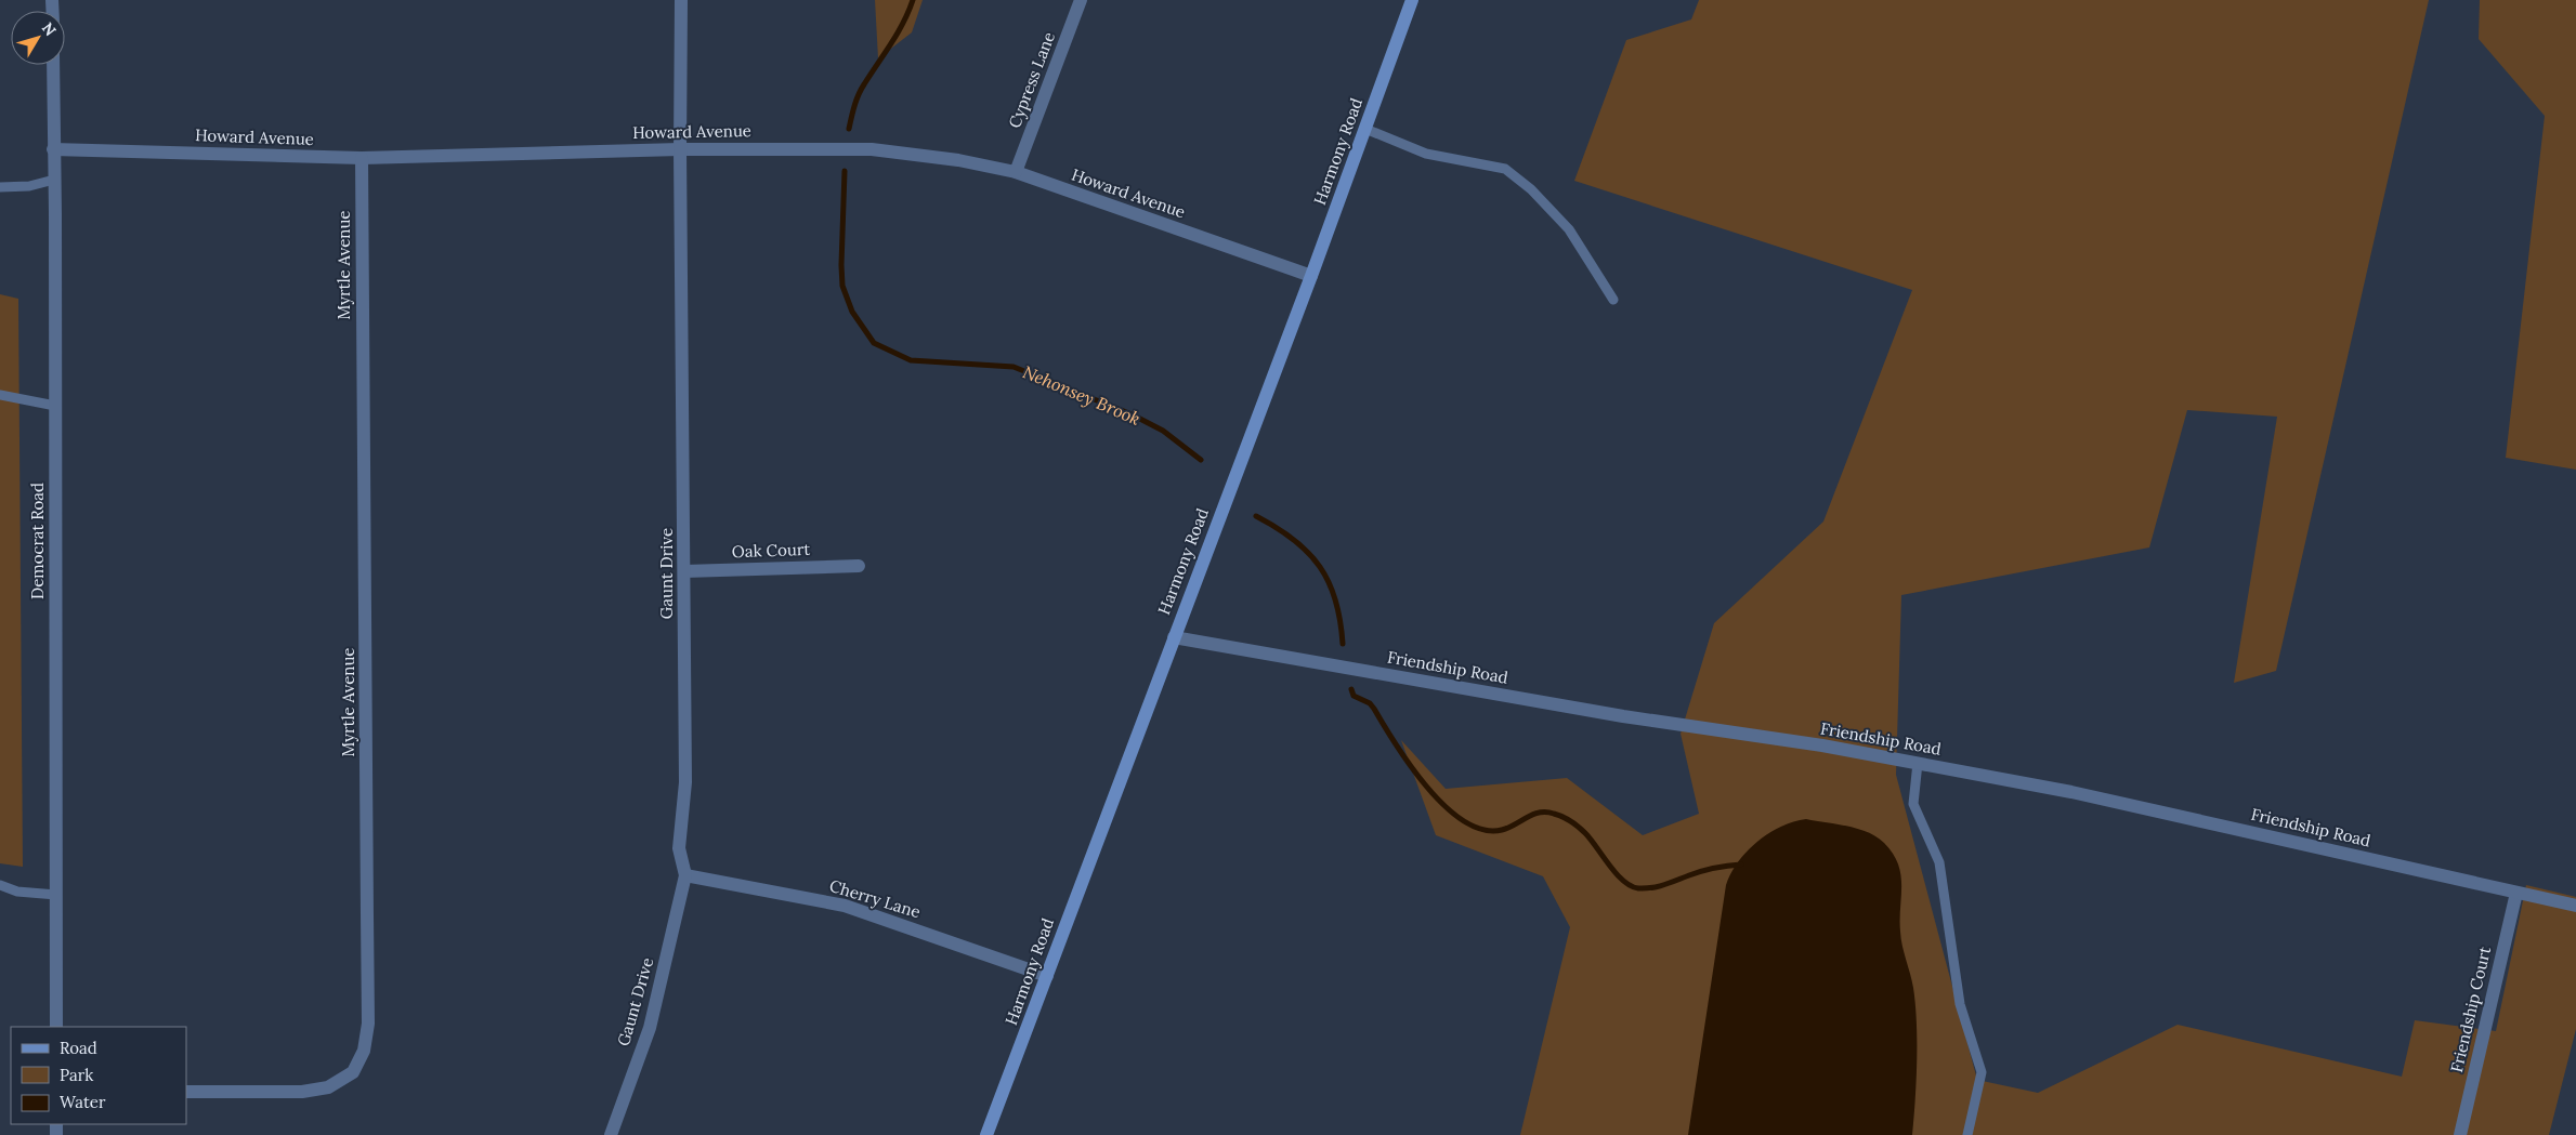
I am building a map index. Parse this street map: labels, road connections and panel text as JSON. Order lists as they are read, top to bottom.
{
  "streets": {
    "main road": ["Harmony Road"],
    "street": [
      "Cypress Lane",
      "Howard Avenue",
      "Myrtle Avenue",
      "Democrat Road",
      "Oak Court",
      "Gaunt Drive",
      "Friendship Road",
      "Cherry Lane",
      "Friendship Court"
    ]
  },
  "crossings": [
    ["Cypress Lane", "Howard Avenue"],
    ["Howard Avenue", "Harmony Road"],
    ["Howard Avenue", "Myrtle Avenue"],
    ["Howard Avenue", "Democrat Road"],
    ["Howard Avenue", "Gaunt Drive"],
    ["Harmony Road", "Friendship Road"],
    ["Harmony Road", "Cherry Lane"],
    ["Oak Court", "Gaunt Drive"],
    ["Gaunt Drive", "Cherry Lane"],
    ["Friendship Road", "Friendship Court"]
  ],
  "water": ["Nehonsey Brook"],
  "legend": ["Road", "Park", "Water"],
  "north": "top right"
}
